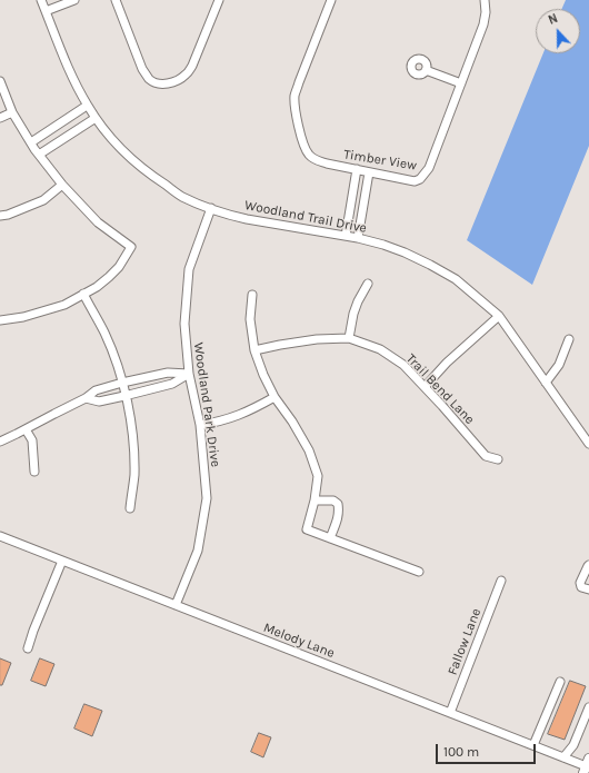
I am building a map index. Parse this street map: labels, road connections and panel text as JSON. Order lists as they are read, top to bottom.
{
  "streets": {
    "street": [
      "Timber View",
      "Woodland Trail Drive",
      "Trail Bend Lane",
      "Woodland Park Drive",
      "Melody Lane",
      "Fallow Lane"
    ]
  },
  "crossings": [
    ["Woodland Trail Drive", "Woodland Park Drive"],
    ["Woodland Park Drive", "Melody Lane"],
    ["Melody Lane", "Fallow Lane"]
  ],
  "scale_bar": "100 m",
  "north": "top"
}
